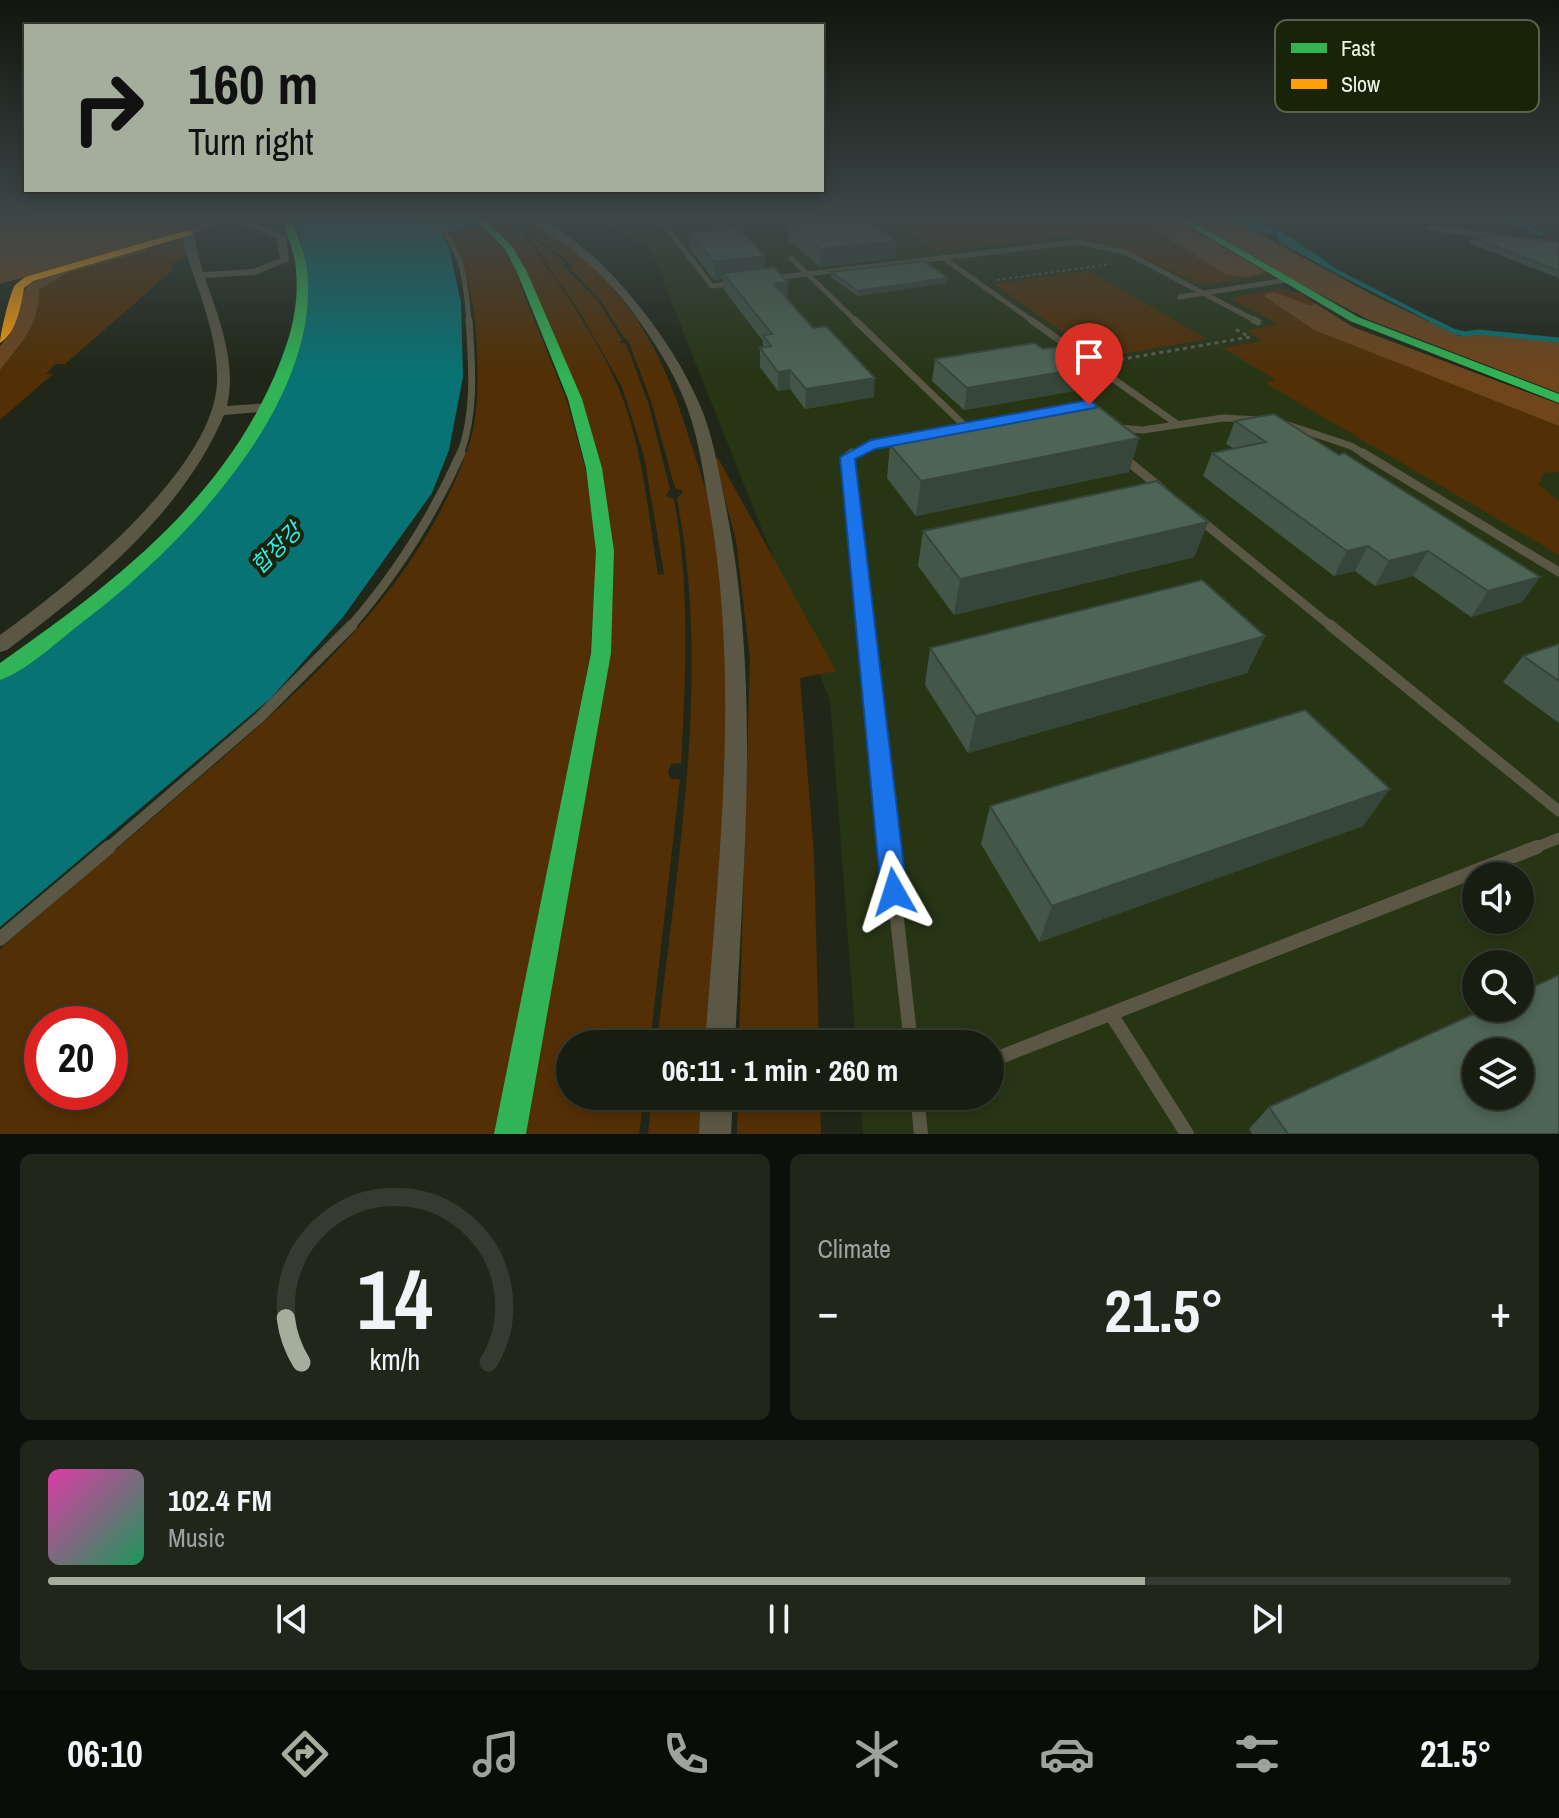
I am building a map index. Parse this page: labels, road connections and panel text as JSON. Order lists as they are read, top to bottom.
{
  "water": ["합장강"],
  "legend": ["Fast", "Slow"],
  "page": {
    "turn": ["160 m", "Turn right"],
    "limit": "20",
    "trip": "06:11 · 1 min · 260 m",
    "tile": "Climate",
    "heat": ["−", "21.5°", "+"],
    "song": ["102.4 FM", "Music"],
    "tabs": ["06:10", "21.5°"],
    "gauge": ["14", "km/h"]
  }
}
